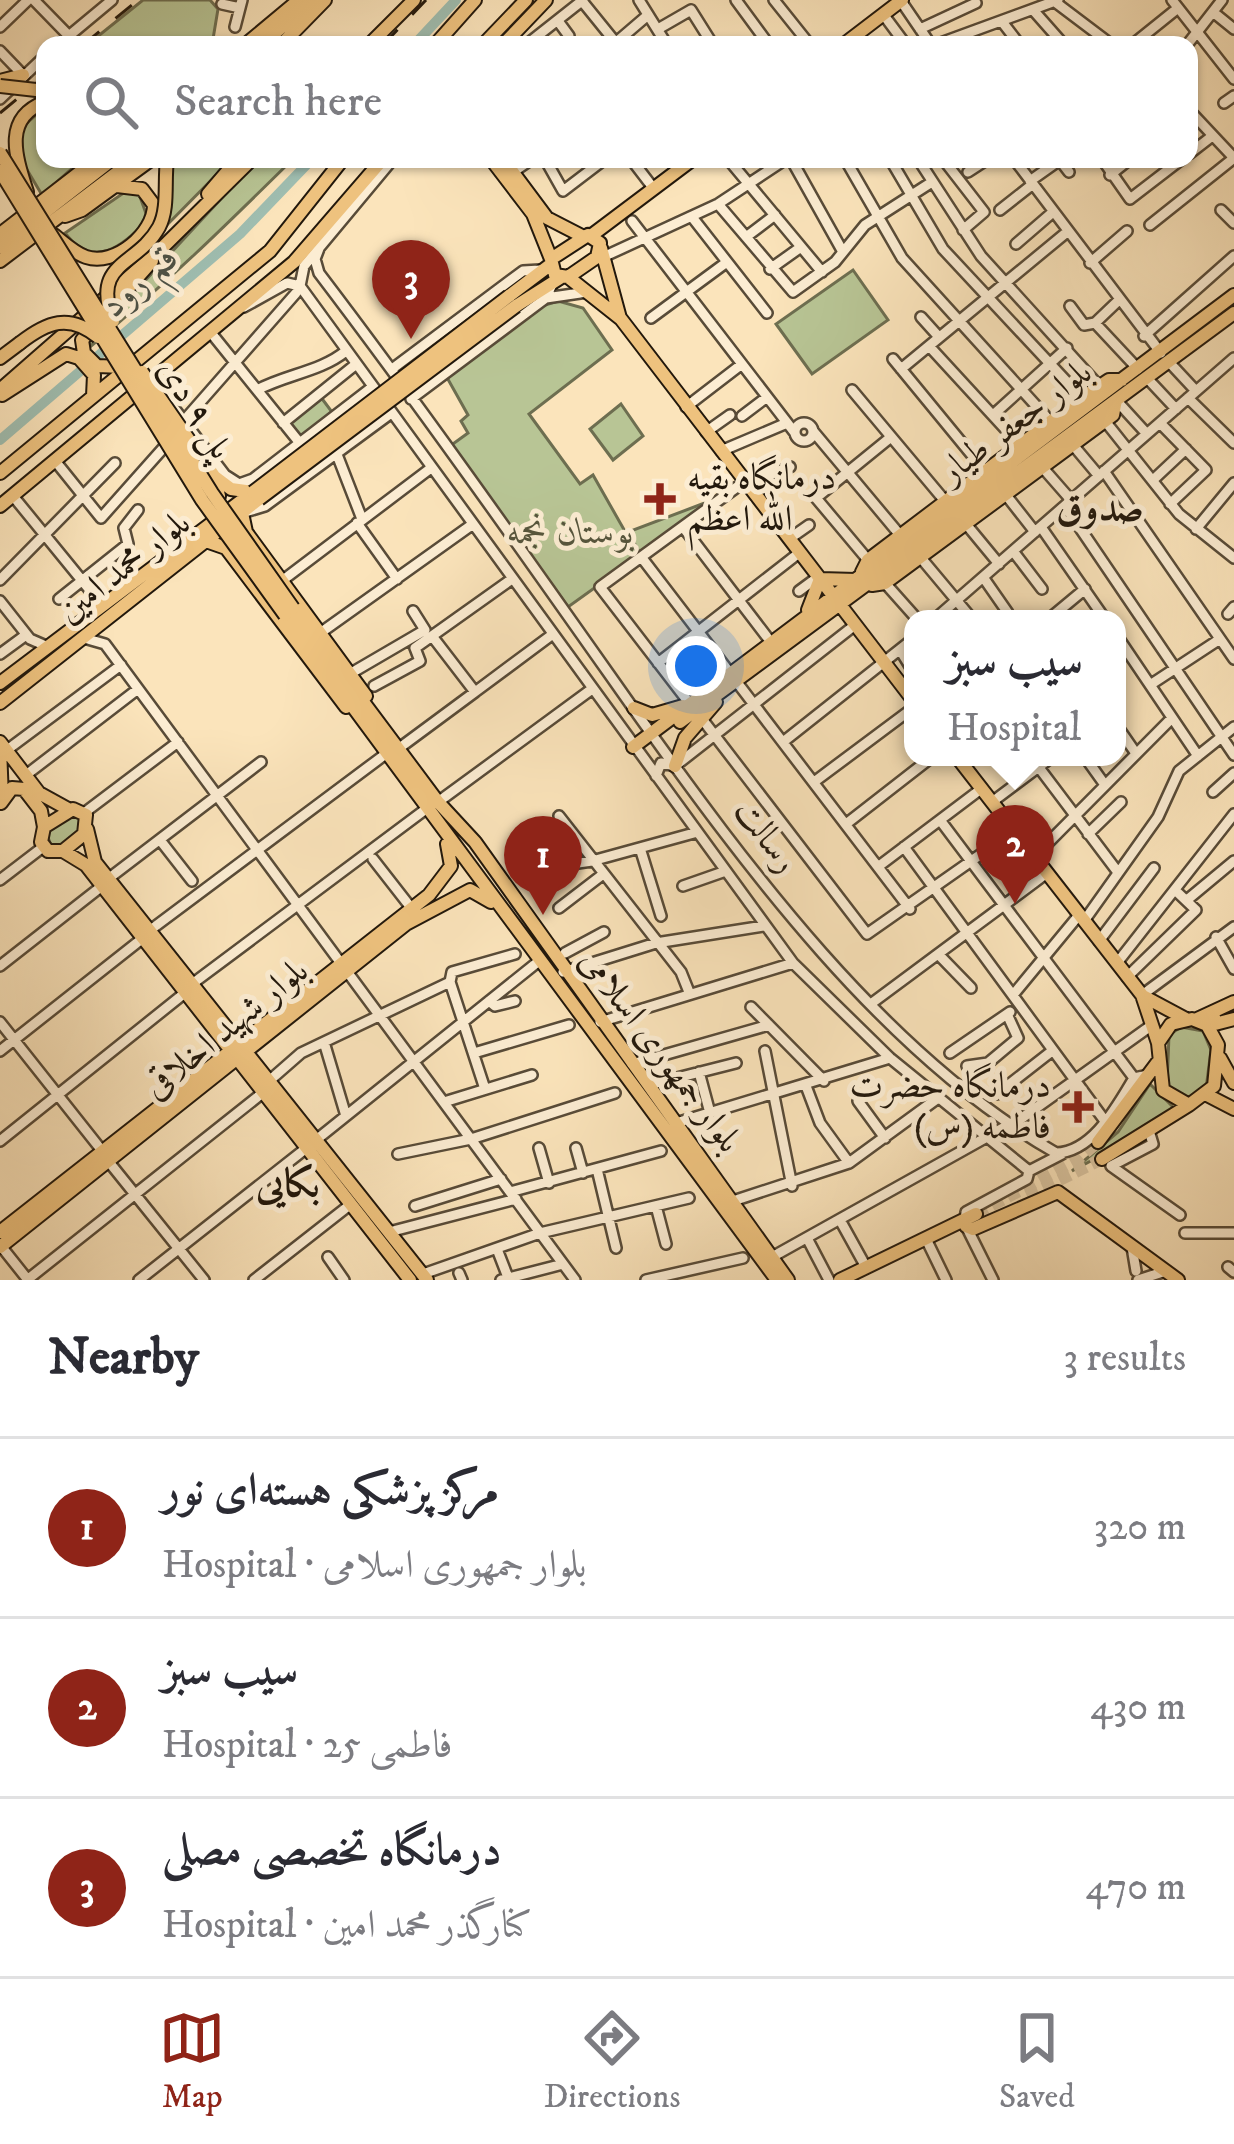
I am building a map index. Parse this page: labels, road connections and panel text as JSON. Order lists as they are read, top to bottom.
{
  "streets": {
    "main road": [
      "پل ۹ دی",
      "بلوار جعفر طیار",
      "بلوار محمد امین",
      "بلوار شهید اخلاقی",
      "بلوار جمهوری اسلامی"
    ],
    "street": ["رسالت"]
  },
  "crossings": [
    ["پل ۹ دی", "بلوار جمهوری اسلامی"],
    ["بلوار شهید اخلاقی", "بلوار جمهوری اسلامی"]
  ],
  "districts": ["صدوق", "بکایی"],
  "water": ["قم رود"],
  "parks": ["بوستان نجمه"],
  "places": {
    "health": ["درمانگاه بقیه الله اعظم", "درمانگاه حضرت فاطمه (س)"]
  },
  "page": {
    "search": "Search here",
    "pins": ["3", "2", "1"],
    "popup": ["سیب سبز", "Hospital"],
    "heading": ["Nearby", "3 results"],
    "list": [
      {
        "mark": "1",
        "name": "مرکز پزشکی هسته‌ای نور",
        "note": "Hospital · بلوار جمهوری اسلامی",
        "value": "320 m"
      },
      {
        "mark": "2",
        "name": "سیب سبز",
        "note": "Hospital · فاطمی 25",
        "value": "430 m"
      },
      {
        "mark": "3",
        "name": "درمانگاه تخصصی مصلی",
        "note": "Hospital · کنارگذر محمد امین",
        "value": "470 m"
      }
    ],
    "nav": ["Map", "Directions", "Saved"]
  }
}
